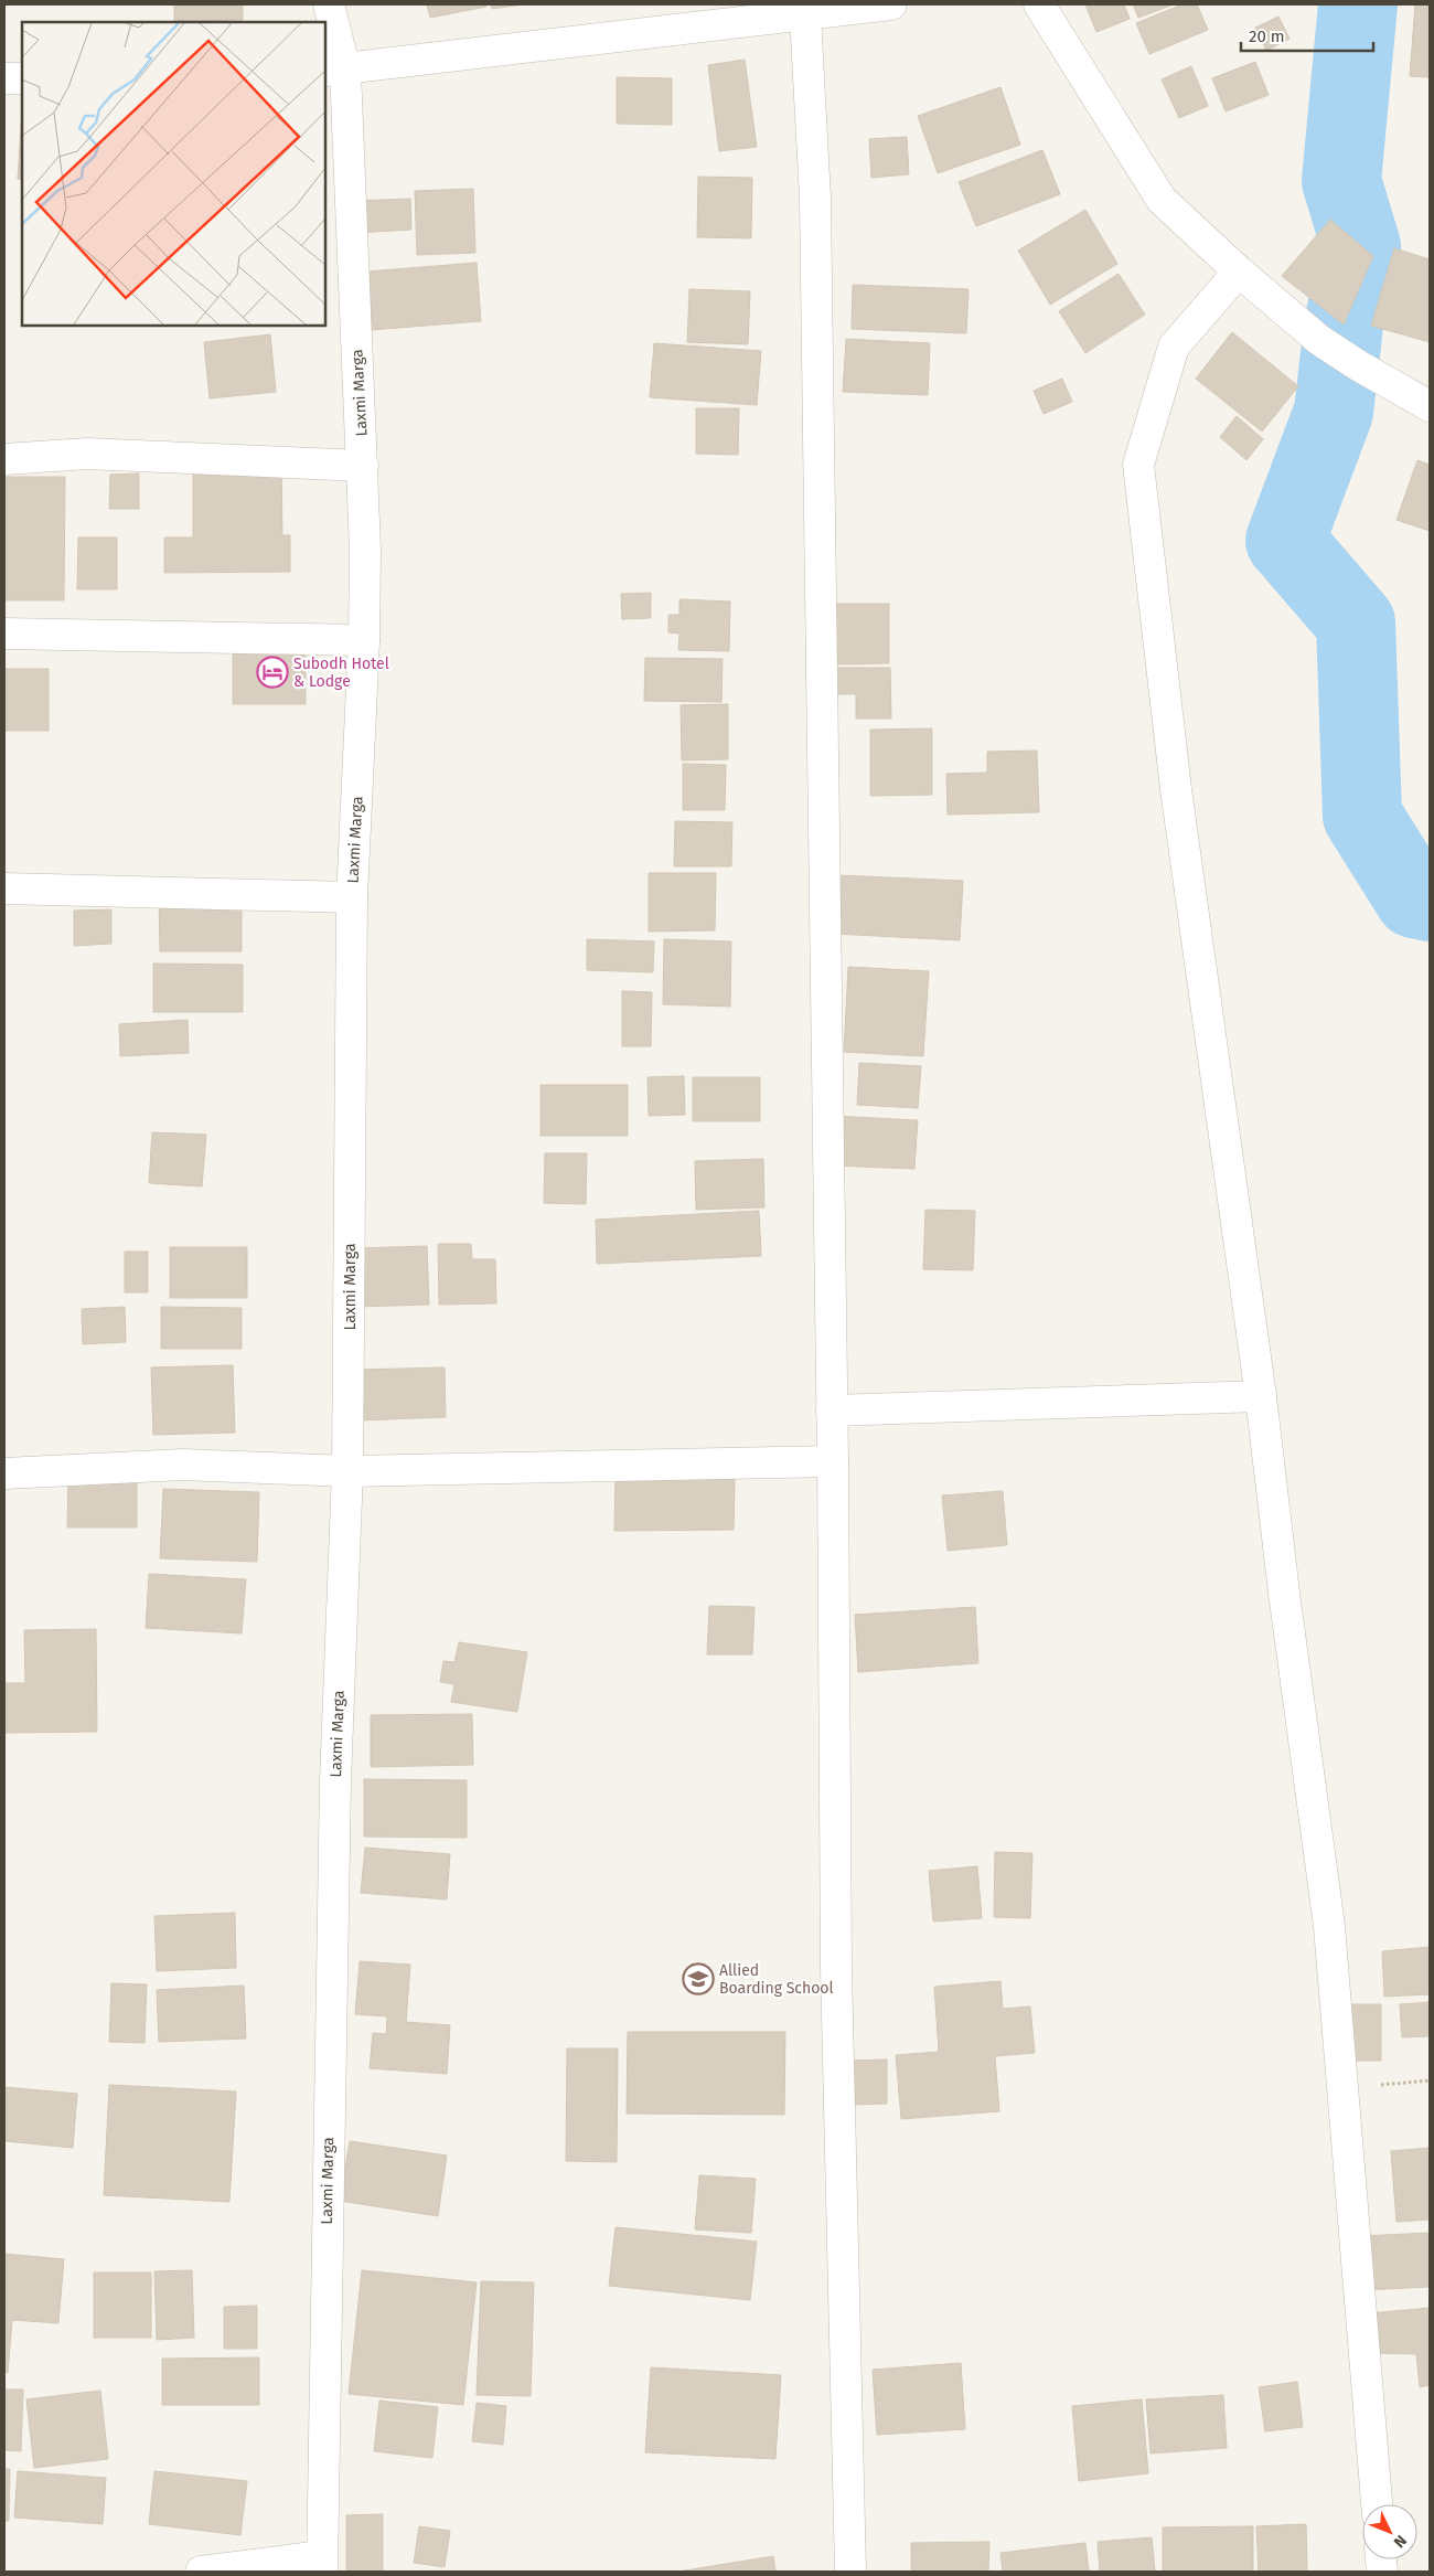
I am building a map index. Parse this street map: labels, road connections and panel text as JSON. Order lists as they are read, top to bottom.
{
  "streets": {
    "street": ["Laxmi Marga"]
  },
  "places": {
    "hotel": ["Subodh Hotel & Lodge"],
    "school or university": ["Allied Boarding School"]
  },
  "scale_bar": "20 m",
  "north": "bottom right"
}
